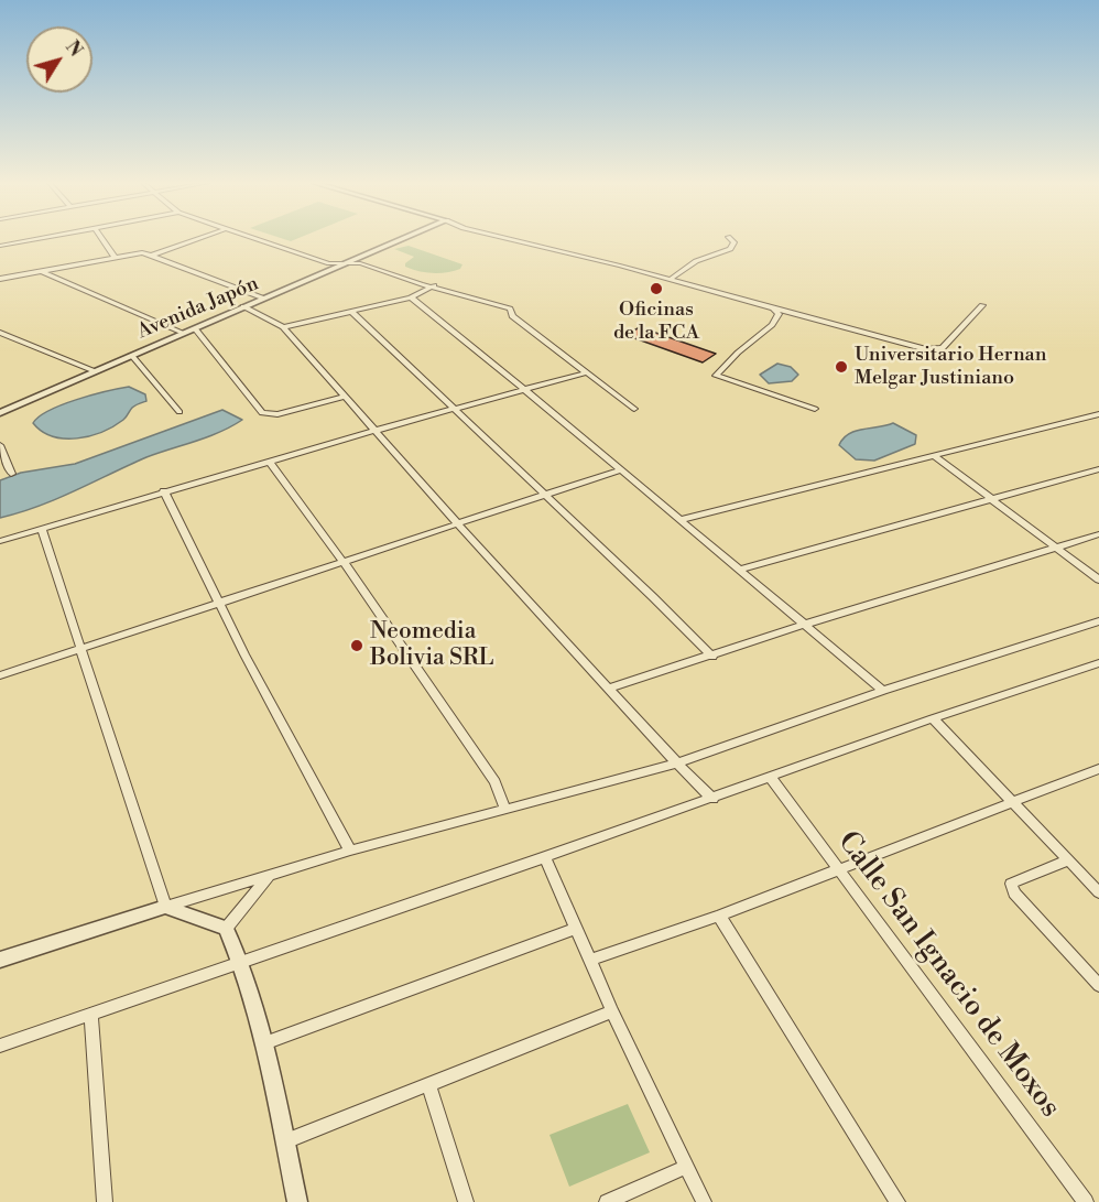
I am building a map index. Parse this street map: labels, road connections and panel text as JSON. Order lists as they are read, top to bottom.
{
  "streets": {
    "street": ["Avenida Japón", "Calle San Ignacio de Moxos"]
  },
  "places": ["Oficinas de la FCA", "Universitario Hernan Melgar Justiniano", "Neomedia Bolivia SRL"],
  "north": "top right"
}
